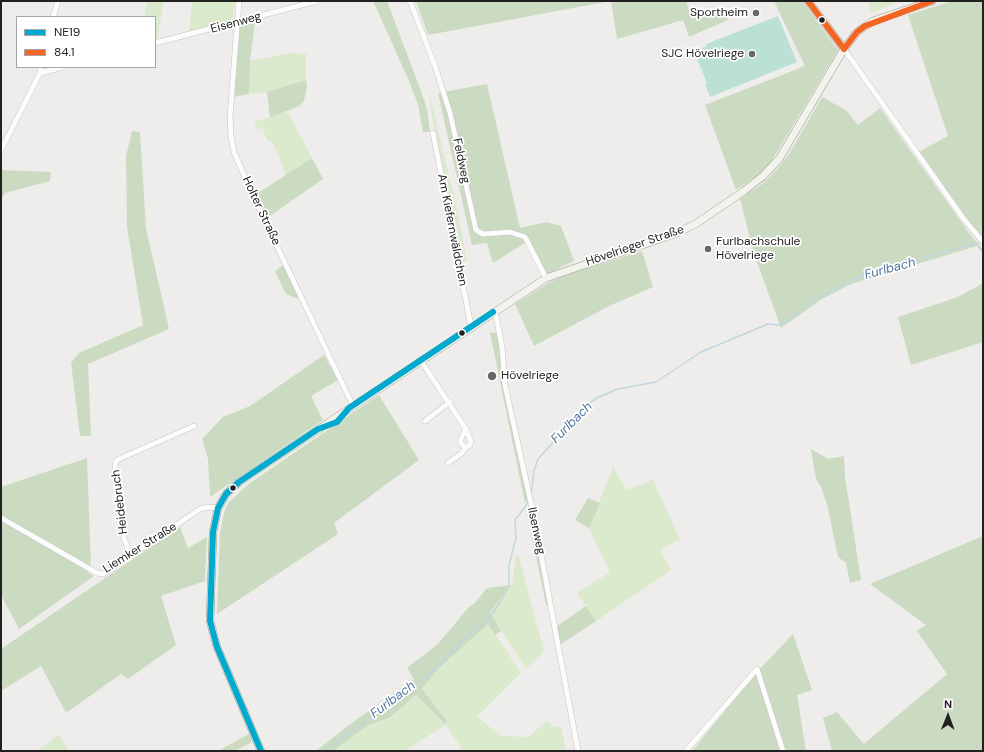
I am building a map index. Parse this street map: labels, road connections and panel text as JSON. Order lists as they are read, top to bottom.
{
  "streets": {
    "main road": ["Hövelrieger Straße"],
    "street": [
      "Eisenweg",
      "Feldweg",
      "Holter Straße",
      "Am Kiefernwäldchen",
      "Heidebruch",
      "Ilsenweg",
      "Liemker Straße"
    ]
  },
  "crossings": [
    ["Eisenweg", "Holter Straße"],
    ["Feldweg", "Hövelrieger Straße"],
    ["Holter Straße", "Hövelrieger Straße"],
    ["Am Kiefernwäldchen", "Hövelrieger Straße"],
    ["Hövelrieger Straße", "Ilsenweg"],
    ["Hövelrieger Straße", "Liemker Straße"],
    ["Heidebruch", "Liemker Straße"]
  ],
  "water": ["Furlbach"],
  "places": [
    "Sportheim",
    "SJC Hövelriege",
    "Furlbachschule Hövelriege",
    "Hövelriege"
  ],
  "lines": ["transit line 84.1", "transit line NE19"],
  "legend": ["NE19", "84.1"],
  "north": "top"
}
